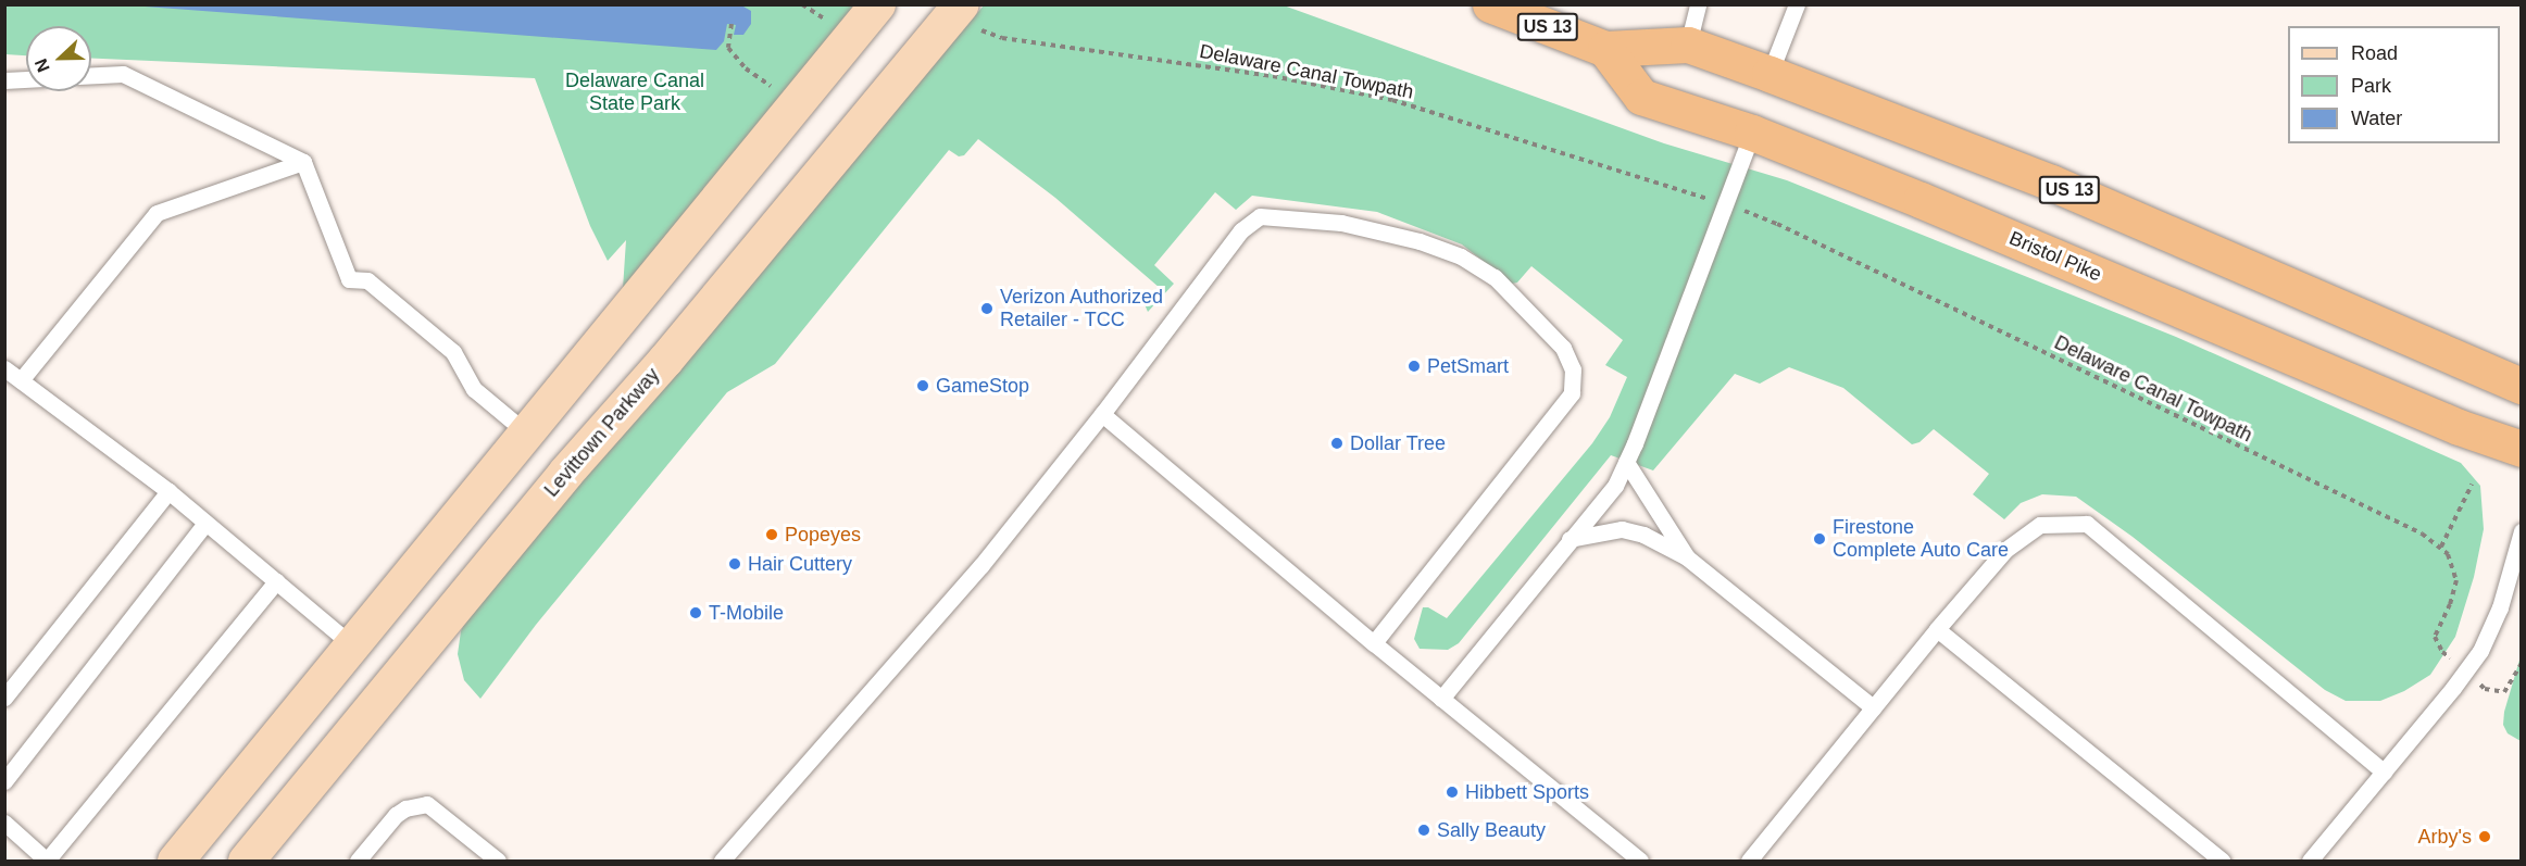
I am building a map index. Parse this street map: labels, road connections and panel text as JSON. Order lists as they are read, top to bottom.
{
  "streets": {
    "highway": ["US 13", "Bristol Pike"],
    "main road": ["Levittown Parkway"],
    "path": ["Delaware Canal Towpath"]
  },
  "crossings": [
    ["US 13", "Bristol Pike"],
    ["Delaware Canal Towpath", "Levittown Parkway"]
  ],
  "parks": ["Delaware Canal State Park"],
  "places": [
    "Verizon Authorized Retailer - TCC",
    "PetSmart",
    "GameStop",
    "Dollar Tree",
    "Popeyes",
    "Firestone Complete Auto Care",
    "Hair Cuttery",
    "T-Mobile",
    "Hibbett Sports",
    "Sally Beauty",
    "Arby's"
  ],
  "legend": ["Road", "Park", "Water"],
  "north": "left"
}
